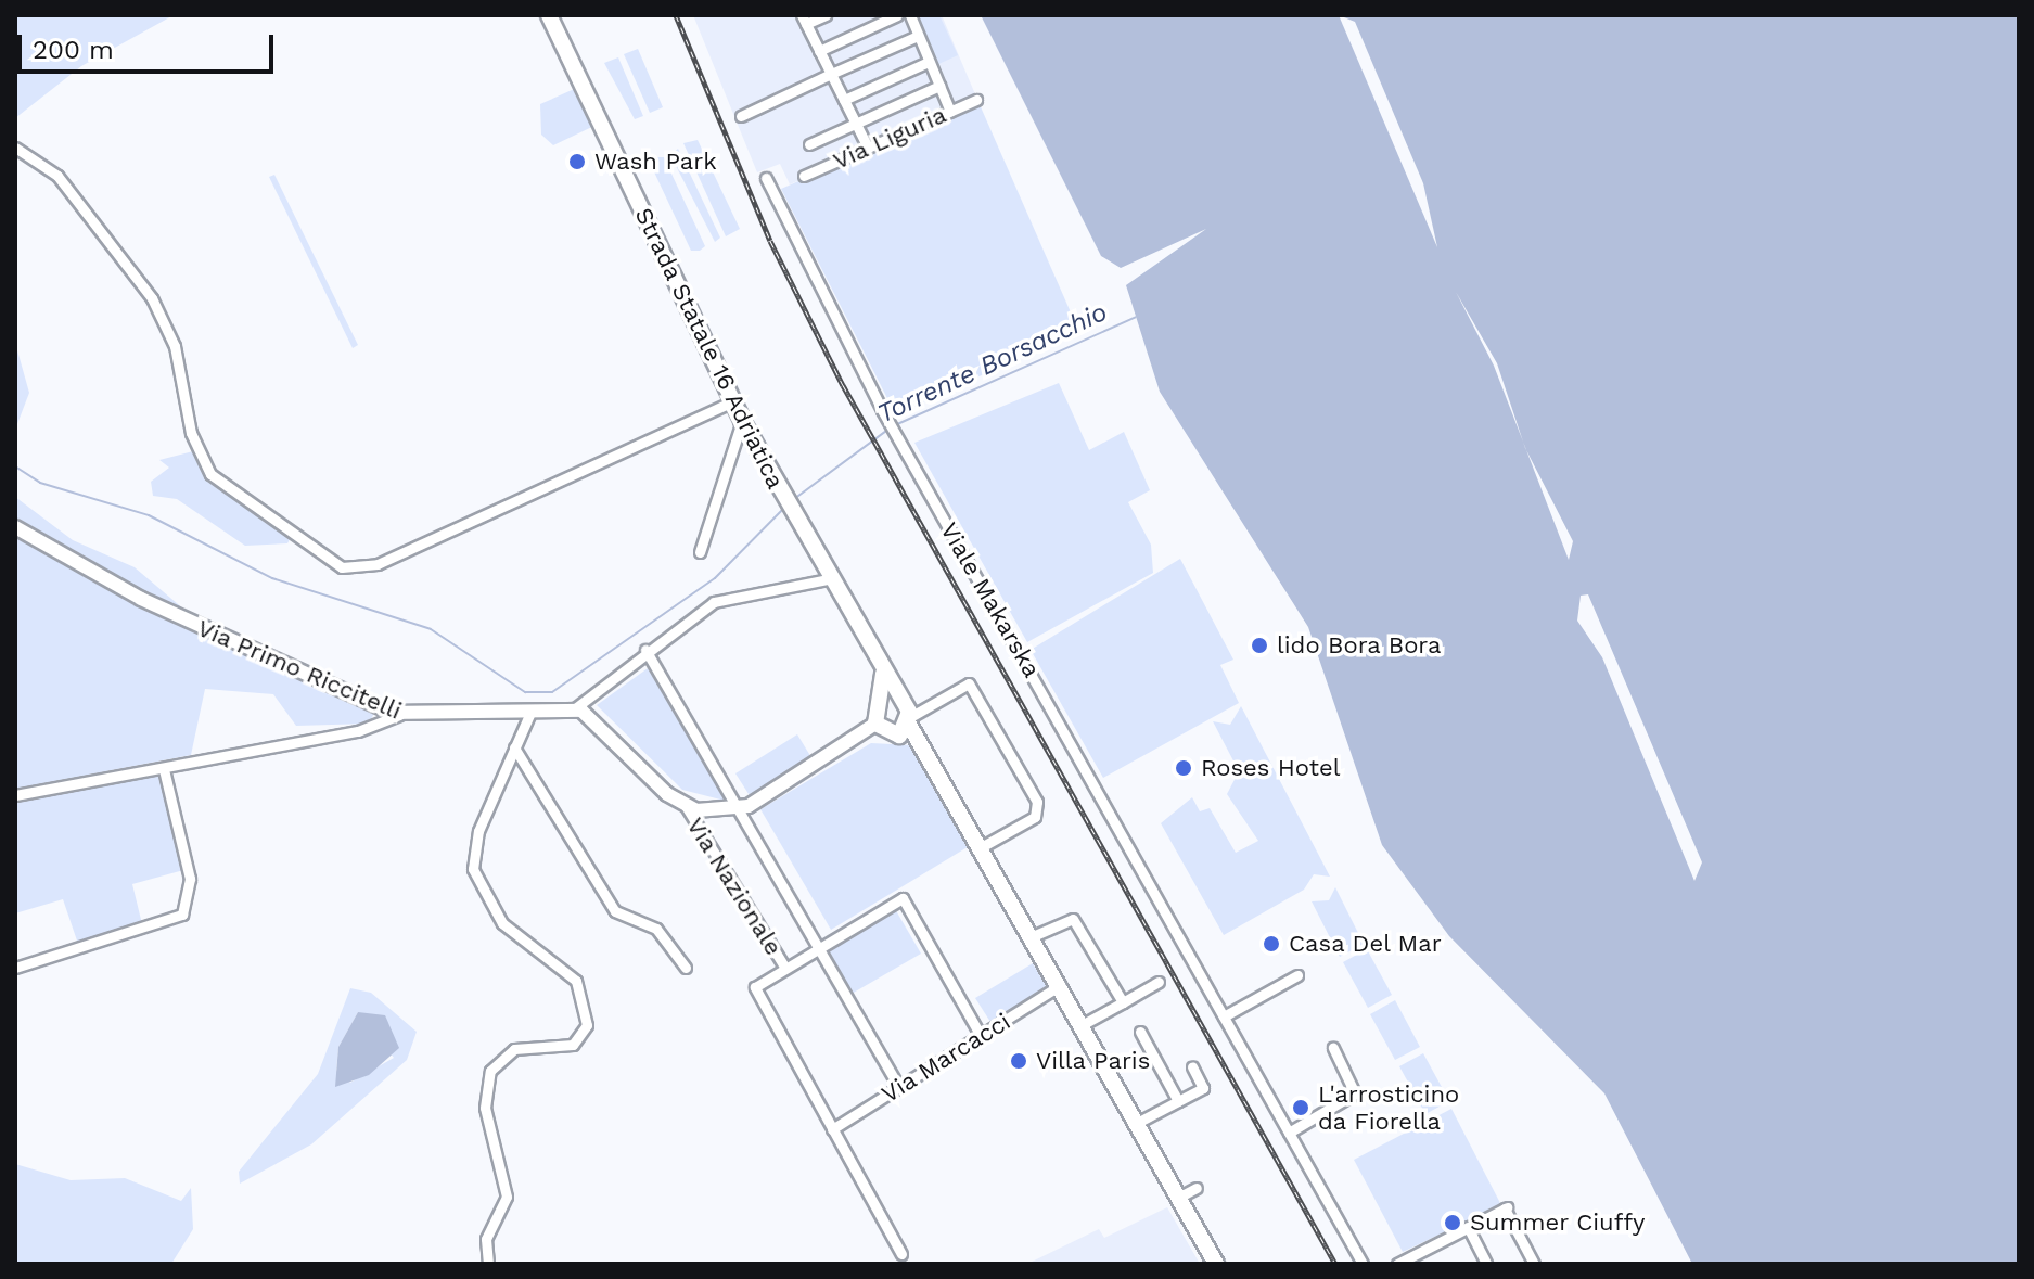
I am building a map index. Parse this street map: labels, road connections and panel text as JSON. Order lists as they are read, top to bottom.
{
  "streets": {
    "main road": ["Strada Statale 16 Adriatica"],
    "street": [
      "Via Liguria",
      "Viale Makarska",
      "Via Primo Riccitelli",
      "Via Nazionale",
      "Via Marcacci"
    ]
  },
  "crossings": [
    ["Strada Statale 16 Adriatica", "Via Marcacci"],
    ["Via Primo Riccitelli", "Via Nazionale"],
    ["Via Nazionale", "Via Marcacci"]
  ],
  "water": ["Torrente Borsacchio"],
  "places": [
    "Wash Park",
    "lido Bora Bora",
    "Roses Hotel",
    "Casa Del Mar",
    "Villa Paris",
    "L'arrosticino da Fiorella",
    "Summer Ciuffy"
  ],
  "scale_bar": "200 m"
}
